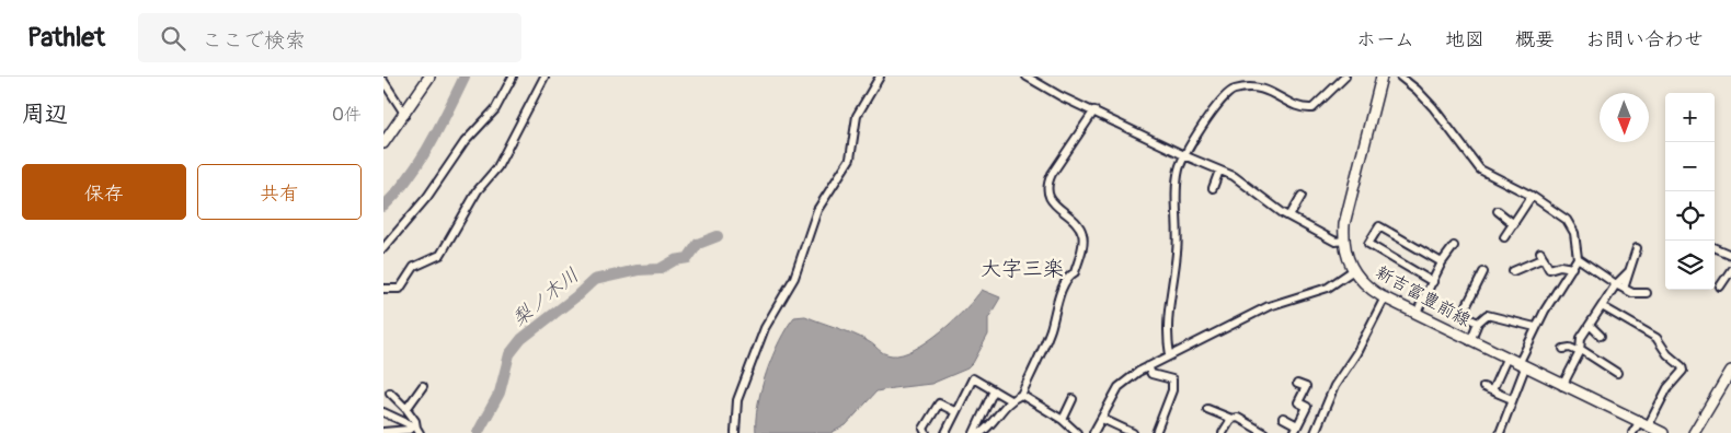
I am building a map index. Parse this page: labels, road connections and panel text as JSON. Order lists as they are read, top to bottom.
{
  "streets": {
    "main road": ["新吉富豊前線"]
  },
  "districts": ["大字三楽"],
  "water": ["梨ノ木川"],
  "north": "bottom",
  "page": {
    "header": "Pathlet",
    "search": "ここで検索",
    "nav": [
      "ホーム",
      "地図",
      "概要",
      "お問い合わせ"
    ],
    "heading": ["周辺", "0件"],
    "map_buttons": ["+", "−"],
    "buttons": ["保存", "共有"]
  }
}
